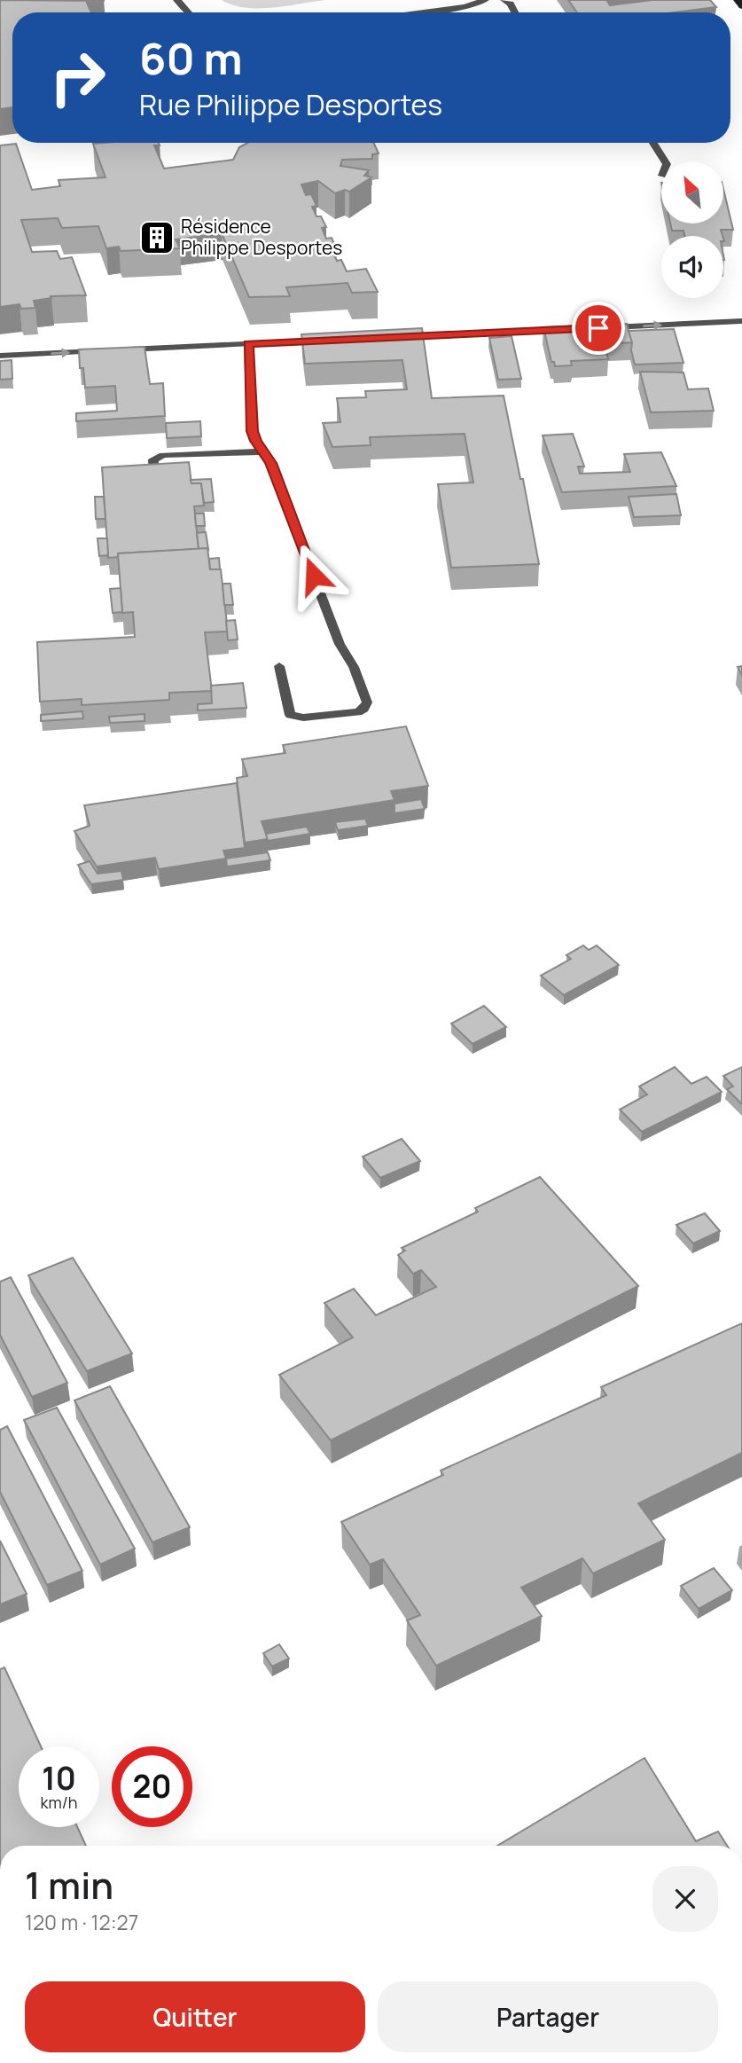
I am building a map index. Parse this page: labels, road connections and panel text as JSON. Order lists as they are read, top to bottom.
{
  "places": {
    "building": ["Résidence Philippe Desportes"]
  },
  "north": "top left",
  "page": {
    "turn": ["60 m", "Rue Philippe Desportes"],
    "speed": "10 km/h",
    "limit": "20",
    "heading": ["1 min", "120 m · 12:27"],
    "buttons": ["Quitter", "Partager"]
  }
}
